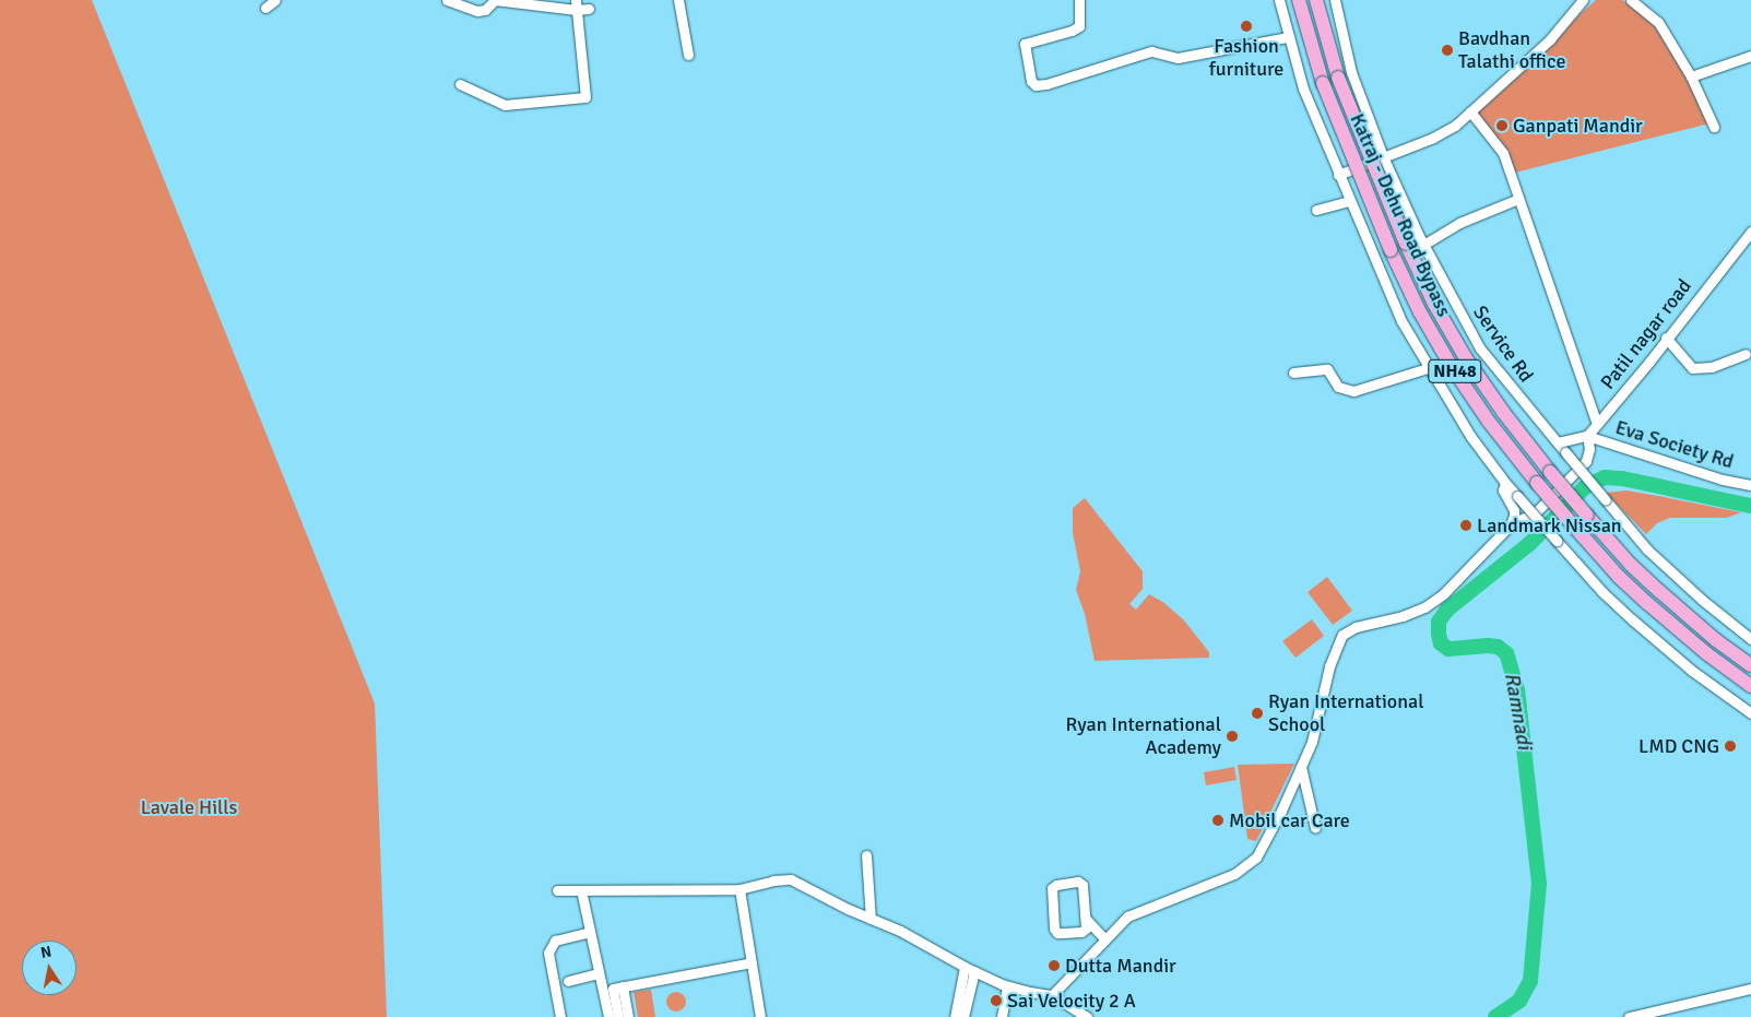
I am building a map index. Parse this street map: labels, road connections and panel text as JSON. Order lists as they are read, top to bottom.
{
  "streets": {
    "highway": ["Katraj - Dehu Road Bypass", "NH48"],
    "street": ["Patil nagar road", "Service Rd", "Eva Society Rd"]
  },
  "crossings": [
    ["Patil nagar road", "Eva Society Rd"]
  ],
  "water": ["Ramnadi"],
  "parks": ["Lavale Hills"],
  "places": [
    "Fashion furniture",
    "Bavdhan Talathi office",
    "Ganpati Mandir",
    "Landmark Nissan",
    "Ryan International School",
    "Ryan International Academy",
    "LMD CNG",
    "Mobil car Care",
    "Dutta Mandir",
    "Sai Velocity 2 A"
  ],
  "north": "top"
}
